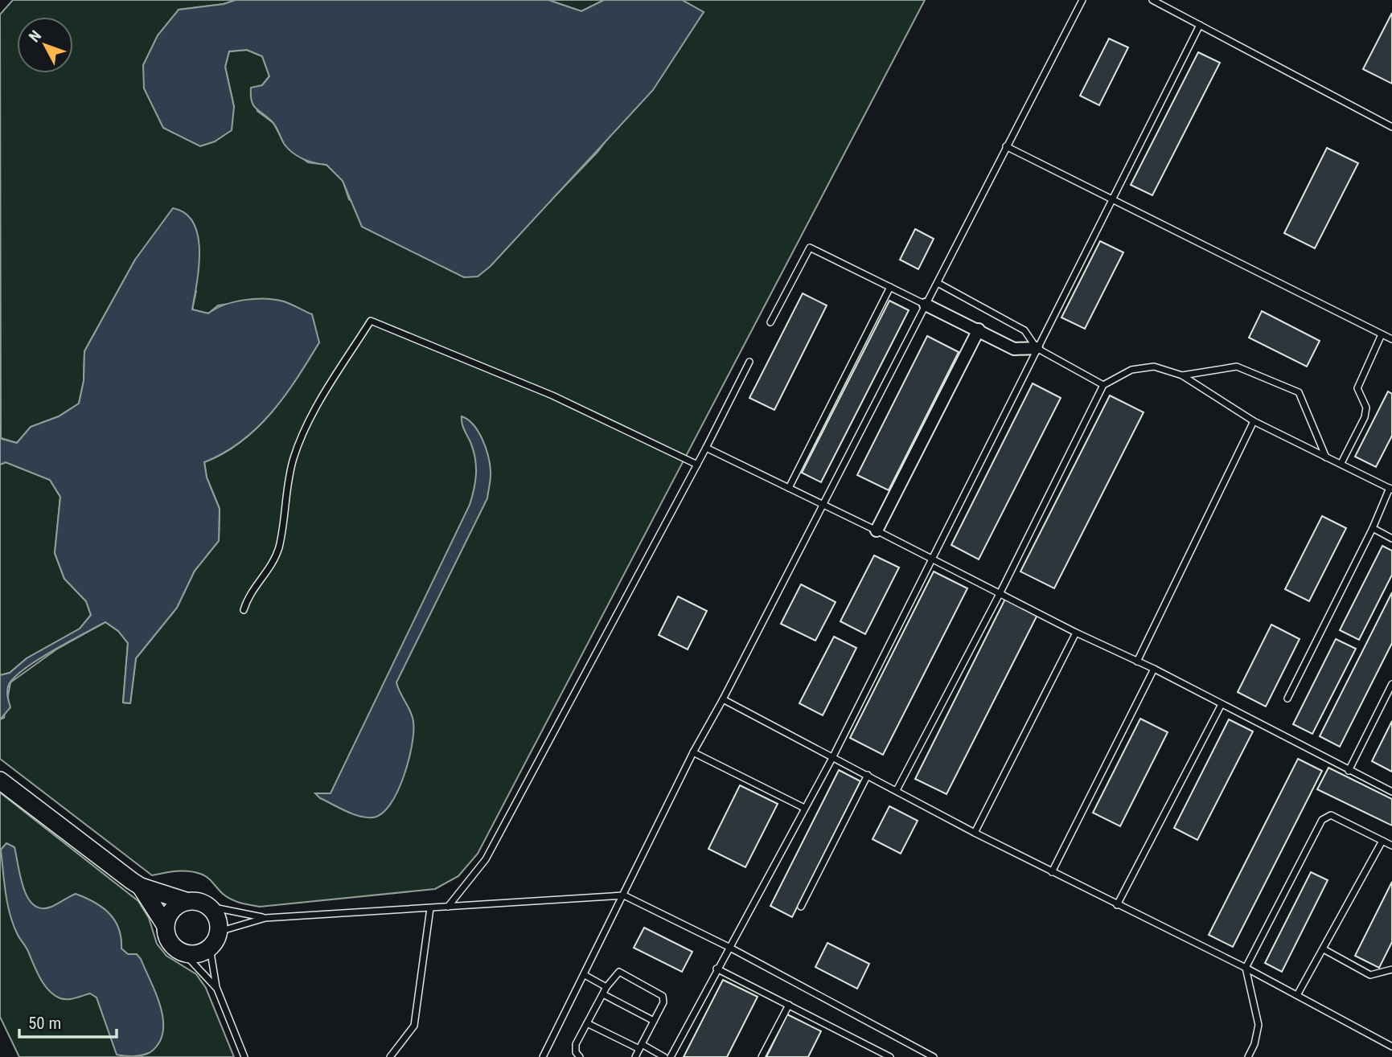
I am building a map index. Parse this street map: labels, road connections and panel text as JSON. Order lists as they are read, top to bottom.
{
  "scale_bar": "50 m",
  "north": "top left"
}
